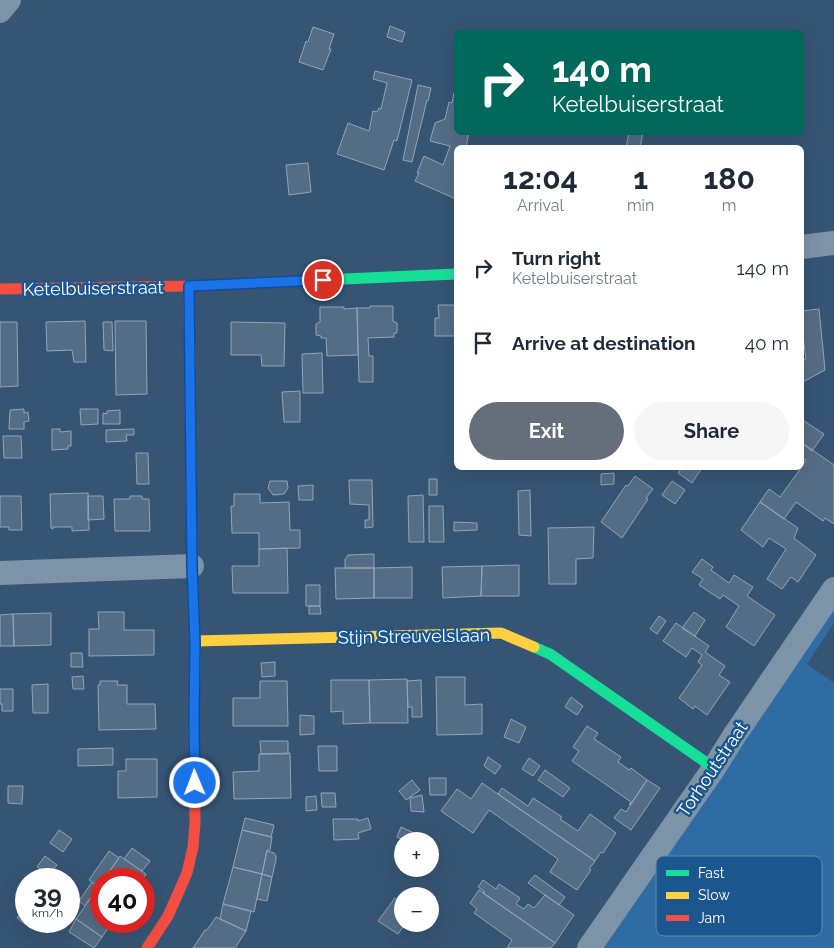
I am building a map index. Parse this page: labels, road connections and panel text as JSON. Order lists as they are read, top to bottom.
{
  "streets": {
    "street": ["Ketelbuiserstraat", "Stijn Streuvelslaan", "Torhoutstraat"]
  },
  "crossings": [
    ["Stijn Streuvelslaan", "Torhoutstraat"]
  ],
  "legend": ["Fast", "Slow", "Jam"],
  "page": {
    "turn": ["140 m", "Ketelbuiserstraat"],
    "eta": [
      "12:04",
      "Arrival",
      "1",
      "min",
      "180",
      "m"
    ],
    "list": [
      {
        "name": "Turn right",
        "note": "Ketelbuiserstraat",
        "value": "140 m"
      },
      {
        "name": "Arrive at destination",
        "value": "40 m"
      }
    ],
    "buttons": ["Exit", "Share"],
    "map_buttons": ["+", "−"],
    "speed": "39 km/h",
    "limit": "40"
  }
}
